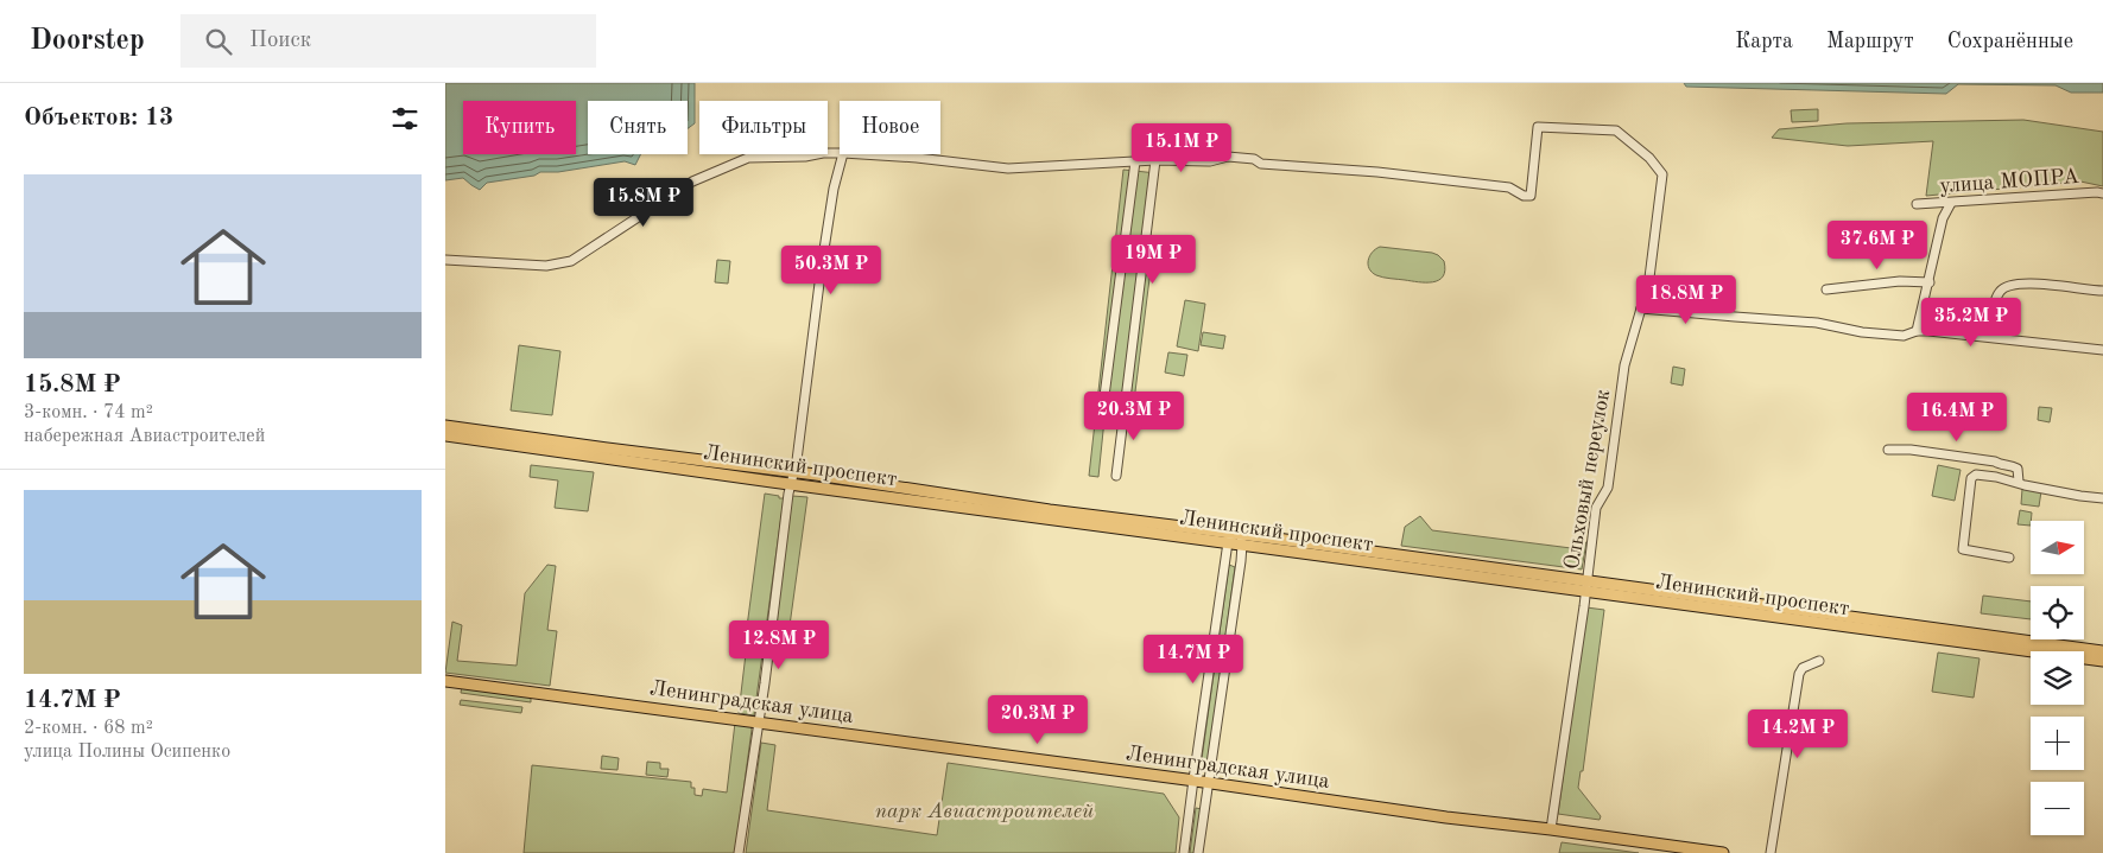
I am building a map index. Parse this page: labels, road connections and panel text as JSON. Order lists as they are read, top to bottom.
{
  "streets": {
    "main road": ["Ленинский проспект", "Ленинградская улица"],
    "street": ["улица МОПРА", "Ольховый переулок"]
  },
  "crossings": [
    ["Ленинский проспект", "Ольховый переулок"],
    ["Ольховый переулок", "Ленинградская улица"]
  ],
  "parks": ["парк Авиастроителей"],
  "north": "right",
  "page": {
    "header": "Doorstep",
    "search": "Поиск",
    "nav": ["Карта", "Маршрут", "Сохранённые"],
    "heading": "Объектов: 13",
    "chip": [
      "Купить",
      "Снять",
      "Фильтры",
      "Новое"
    ],
    "price": [
      "15.1M ₽",
      "15.8M ₽",
      "37.6M ₽",
      "19M ₽",
      "50.3M ₽",
      "18.8M ₽",
      "35.2M ₽",
      "20.3M ₽",
      "16.4M ₽",
      "12.8M ₽",
      "14.7M ₽",
      "20.3M ₽",
      "14.2M ₽"
    ],
    "list": [
      {
        "name": "15.8M ₽",
        "note": "3-комн. · 74 m² · набережная Авиастроителей"
      },
      {
        "name": "14.7M ₽",
        "note": "2-комн. · 68 m² · улица Полины Осипенко"
      }
    ],
    "map_buttons": ["+", "−"]
  }
}
